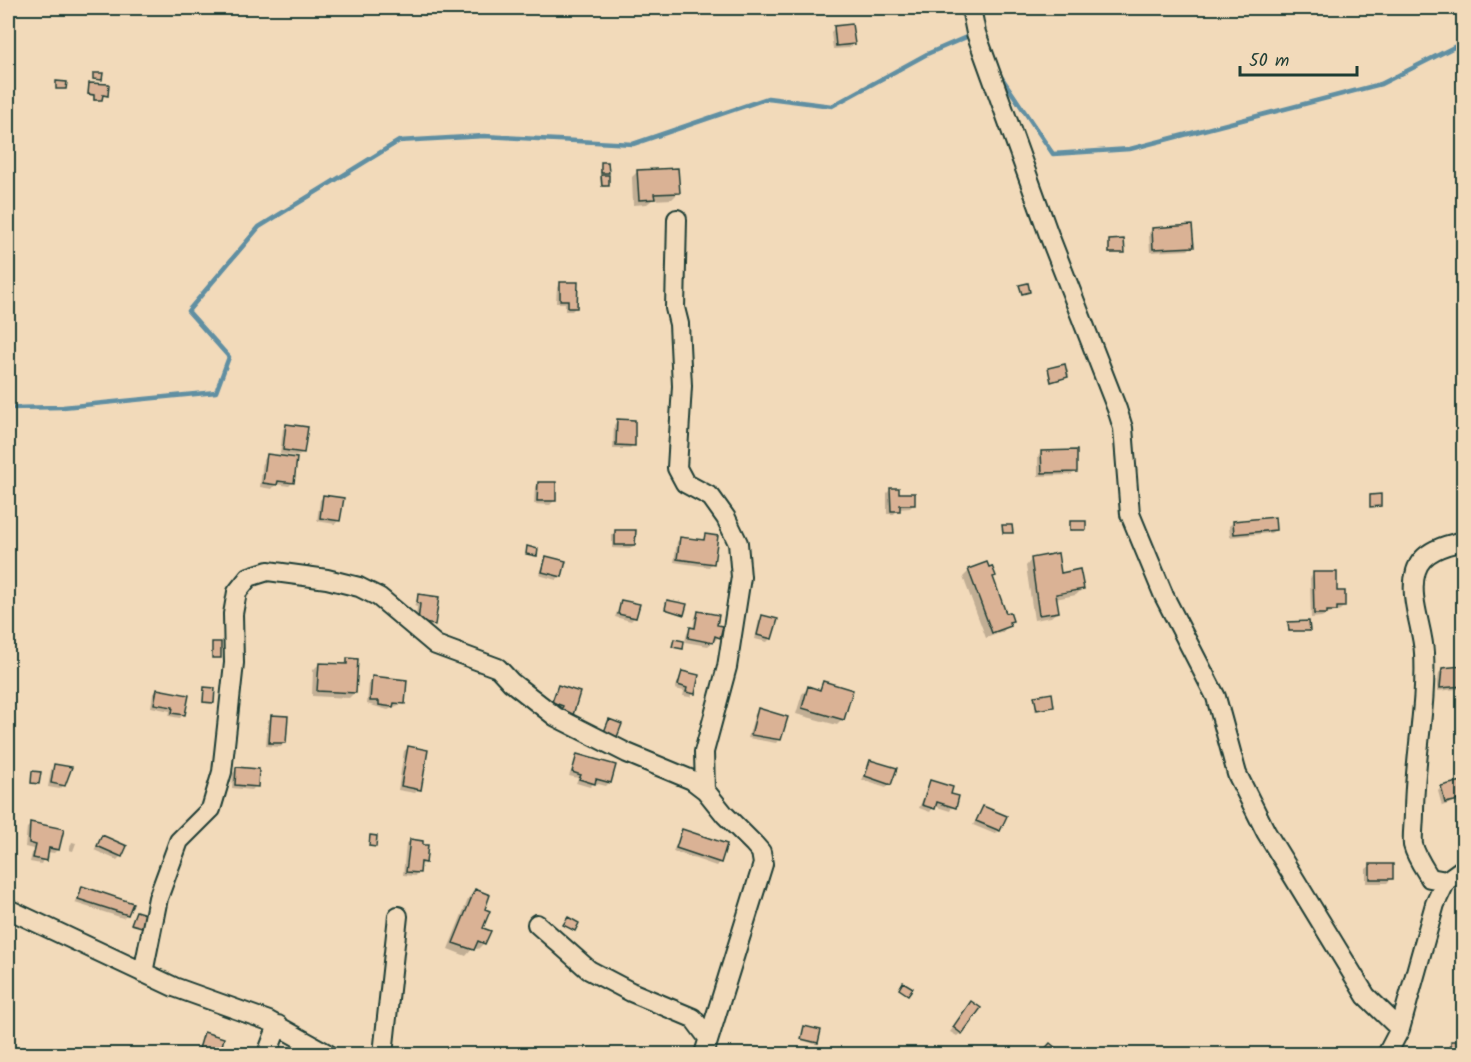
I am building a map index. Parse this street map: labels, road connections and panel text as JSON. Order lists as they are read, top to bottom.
{
  "scale_bar": "50 m"
}
